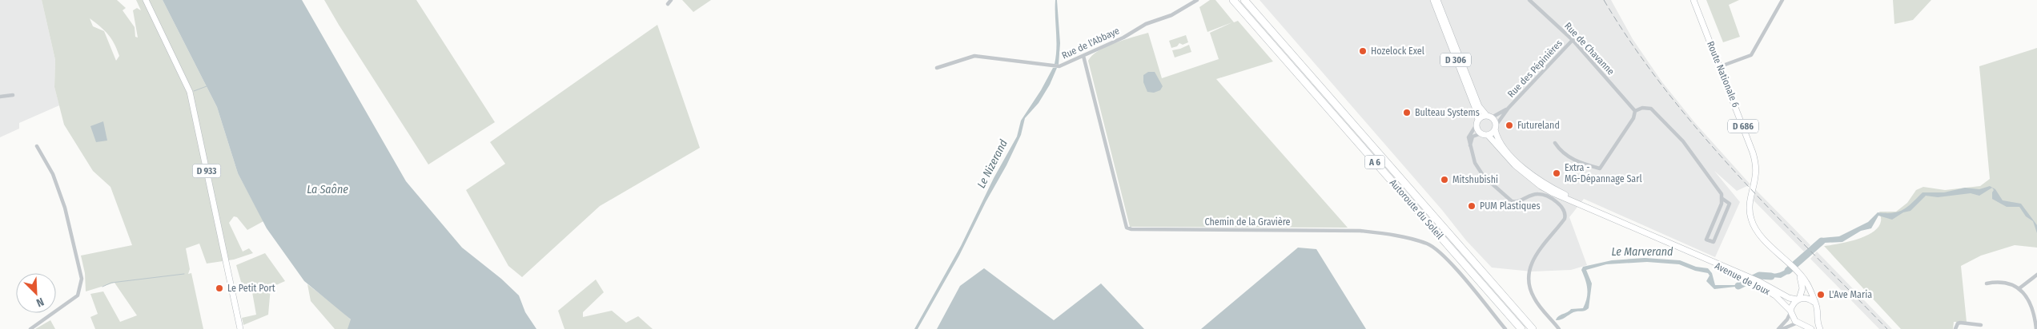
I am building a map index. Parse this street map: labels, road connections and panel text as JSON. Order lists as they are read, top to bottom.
{
  "streets": {
    "highway": ["A 6", "Autoroute du Soleil"],
    "main road": [
      "D 306",
      "Route Nationale 6",
      "D 686",
      "D 933",
      "Avenue de Joux"
    ],
    "street": [
      "Rue de l'Abbaye",
      "Rue de Chavanne",
      "Rue des Pépinières",
      "Chemin de la Gravière"
    ]
  },
  "crossings": [
    ["Rue de l'Abbaye", "Chemin de la Gravière"],
    ["Rue de Chavanne", "Rue des Pépinières"],
    ["D 306", "Rue des Pépinières"],
    ["D 306", "Avenue de Joux"],
    ["Rue des Pépinières", "Avenue de Joux"],
    ["Route Nationale 6", "Avenue de Joux"]
  ],
  "water": ["Le Nizerand", "La Saône", "Le Marverand"],
  "places": [
    "Hozelock Exel",
    "Bulteau Systems",
    "Futureland",
    "Extra - MG-Dépannage Sarl",
    "Mitshubishi",
    "PUM Plastiques",
    "Le Petit Port",
    "L'Ave Maria"
  ],
  "north": "bottom right"
}
